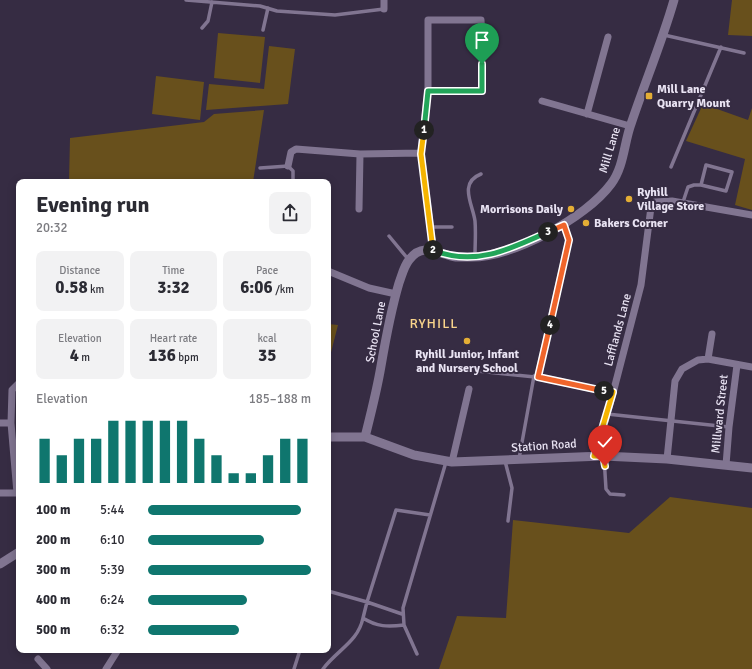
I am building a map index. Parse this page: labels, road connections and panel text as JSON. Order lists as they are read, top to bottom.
{
  "streets": {
    "street": [
      "Mill Lane",
      "Lafflands Lane",
      "School Lane",
      "Millward Street",
      "Station Road"
    ]
  },
  "crossings": [
    ["Lafflands Lane", "Station Road"],
    ["School Lane", "Station Road"],
    ["Millward Street", "Station Road"]
  ],
  "districts": ["RYHILL"],
  "places": {
    "transit": ["Mill Lane Quarry Mount"],
    "other": [
      "Ryhill Village Store",
      "Morrisons Daily",
      "Bakers Corner",
      "Ryhill Junior, Infant and Nursery School"
    ]
  },
  "page": {
    "pins": [
      "1",
      "3",
      "2",
      "4",
      "5"
    ],
    "heading": ["Evening run", "20:32"],
    "stats": [
      ["Distance", "0.58 km"],
      ["Time", "3:32"],
      ["Pace", "6:06 /km"],
      ["Elevation", "4 m"],
      ["Heart rate", "136 bpm"],
      ["kcal", "35"]
    ],
    "chart": ["Elevation", "185–188 m"],
    "list": [
      {
        "name": "100 m",
        "note": "5:44"
      },
      {
        "name": "200 m",
        "note": "6:10"
      },
      {
        "name": "300 m",
        "note": "5:39"
      },
      {
        "name": "400 m",
        "note": "6:24"
      },
      {
        "name": "500 m",
        "note": "6:32"
      }
    ]
  }
}
